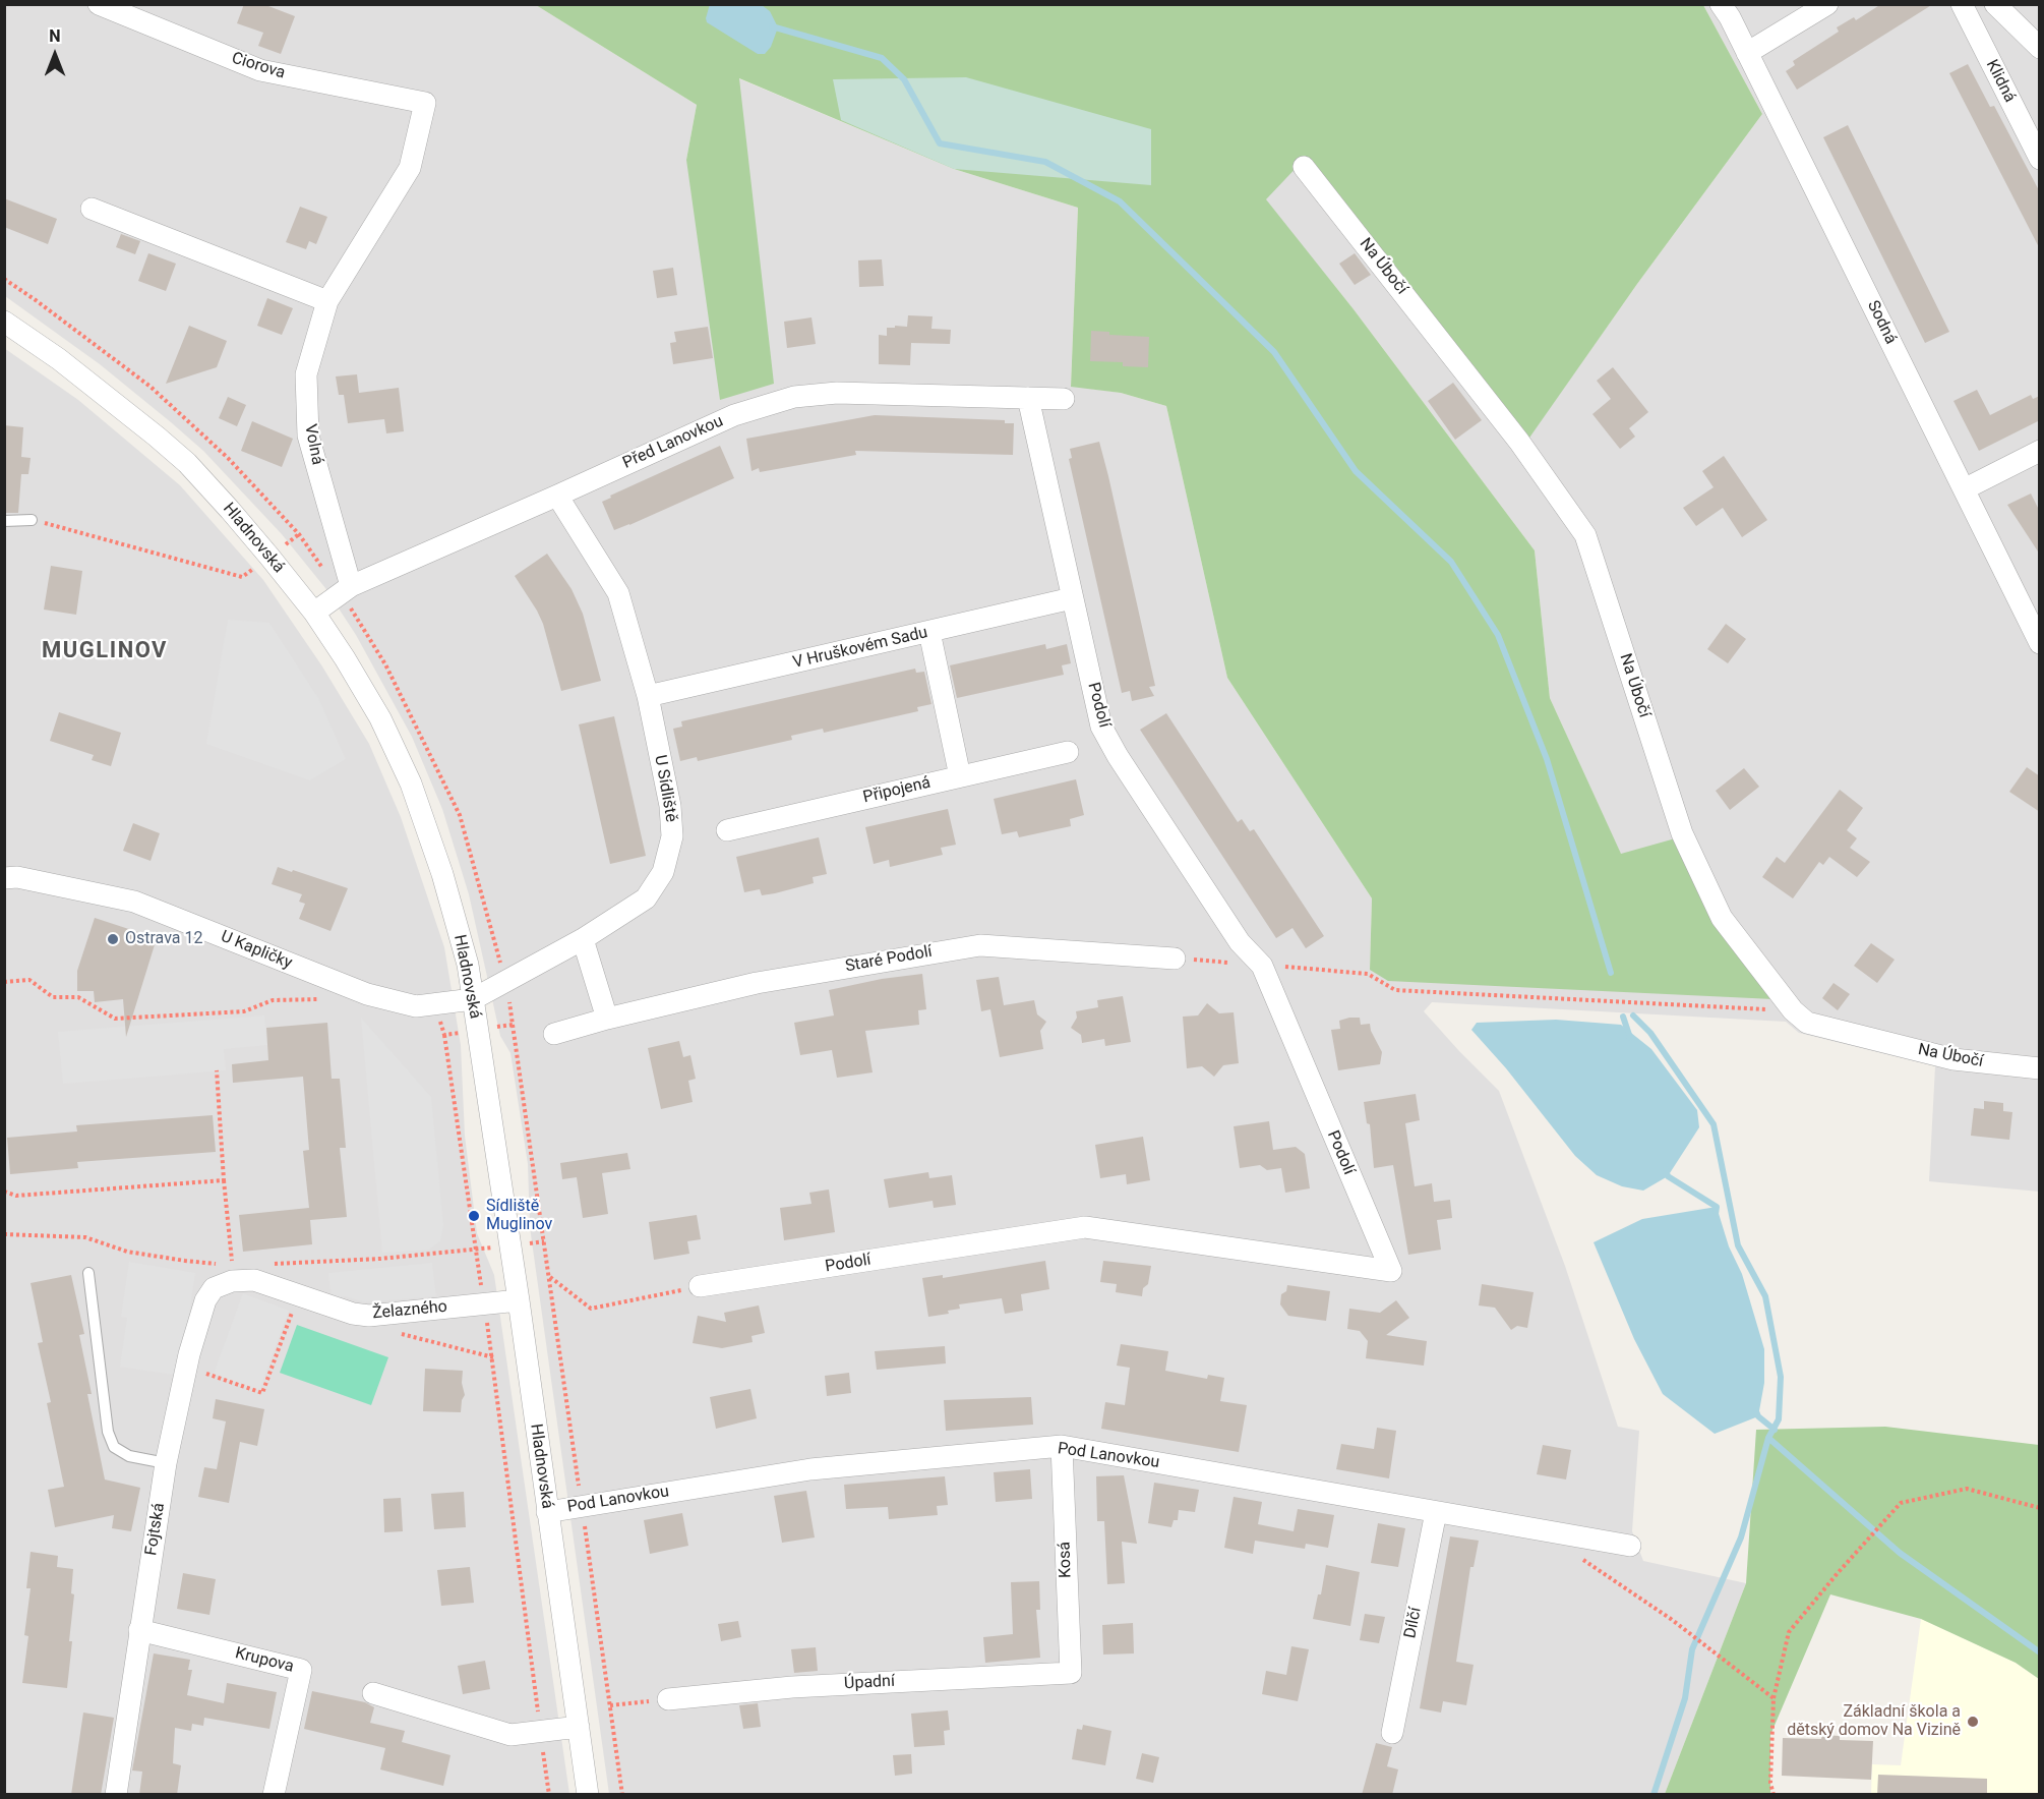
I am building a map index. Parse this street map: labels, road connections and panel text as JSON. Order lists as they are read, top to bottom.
{
  "streets": {
    "street": [
      "Ciorova",
      "Klidná",
      "Na Úbočí",
      "Sodná",
      "Před Lanovkou",
      "Volná",
      "Hladnovská",
      "V Hruškovém Sadu",
      "Podolí",
      "U Sídliště",
      "Připojená",
      "U Kapličky",
      "Staré Podolí",
      "Želazného",
      "Pod Lanovkou",
      "Fojtská",
      "Kosá",
      "Dílčí",
      "Krupova",
      "Úpadní"
    ]
  },
  "crossings": [
    ["Ciorova", "Volná"],
    ["Před Lanovkou", "Volná"],
    ["Před Lanovkou", "Hladnovská"],
    ["Před Lanovkou", "Podolí"],
    ["Před Lanovkou", "U Sídliště"],
    ["Hladnovská", "U Sídliště"],
    ["Hladnovská", "U Kapličky"],
    ["Hladnovská", "Želazného"],
    ["Hladnovská", "Pod Lanovkou"],
    ["V Hruškovém Sadu", "Podolí"],
    ["V Hruškovém Sadu", "U Sídliště"],
    ["U Sídliště", "U Kapličky"],
    ["Želazného", "Fojtská"],
    ["Pod Lanovkou", "Kosá"],
    ["Pod Lanovkou", "Dílčí"],
    ["Fojtská", "Krupova"],
    ["Kosá", "Úpadní"]
  ],
  "districts": ["MUGLINOV"],
  "places": ["Ostrava 12", "Sídliště Muglinov", "Základní škola a dětský domov Na Vizině"],
  "north": "top"
}
